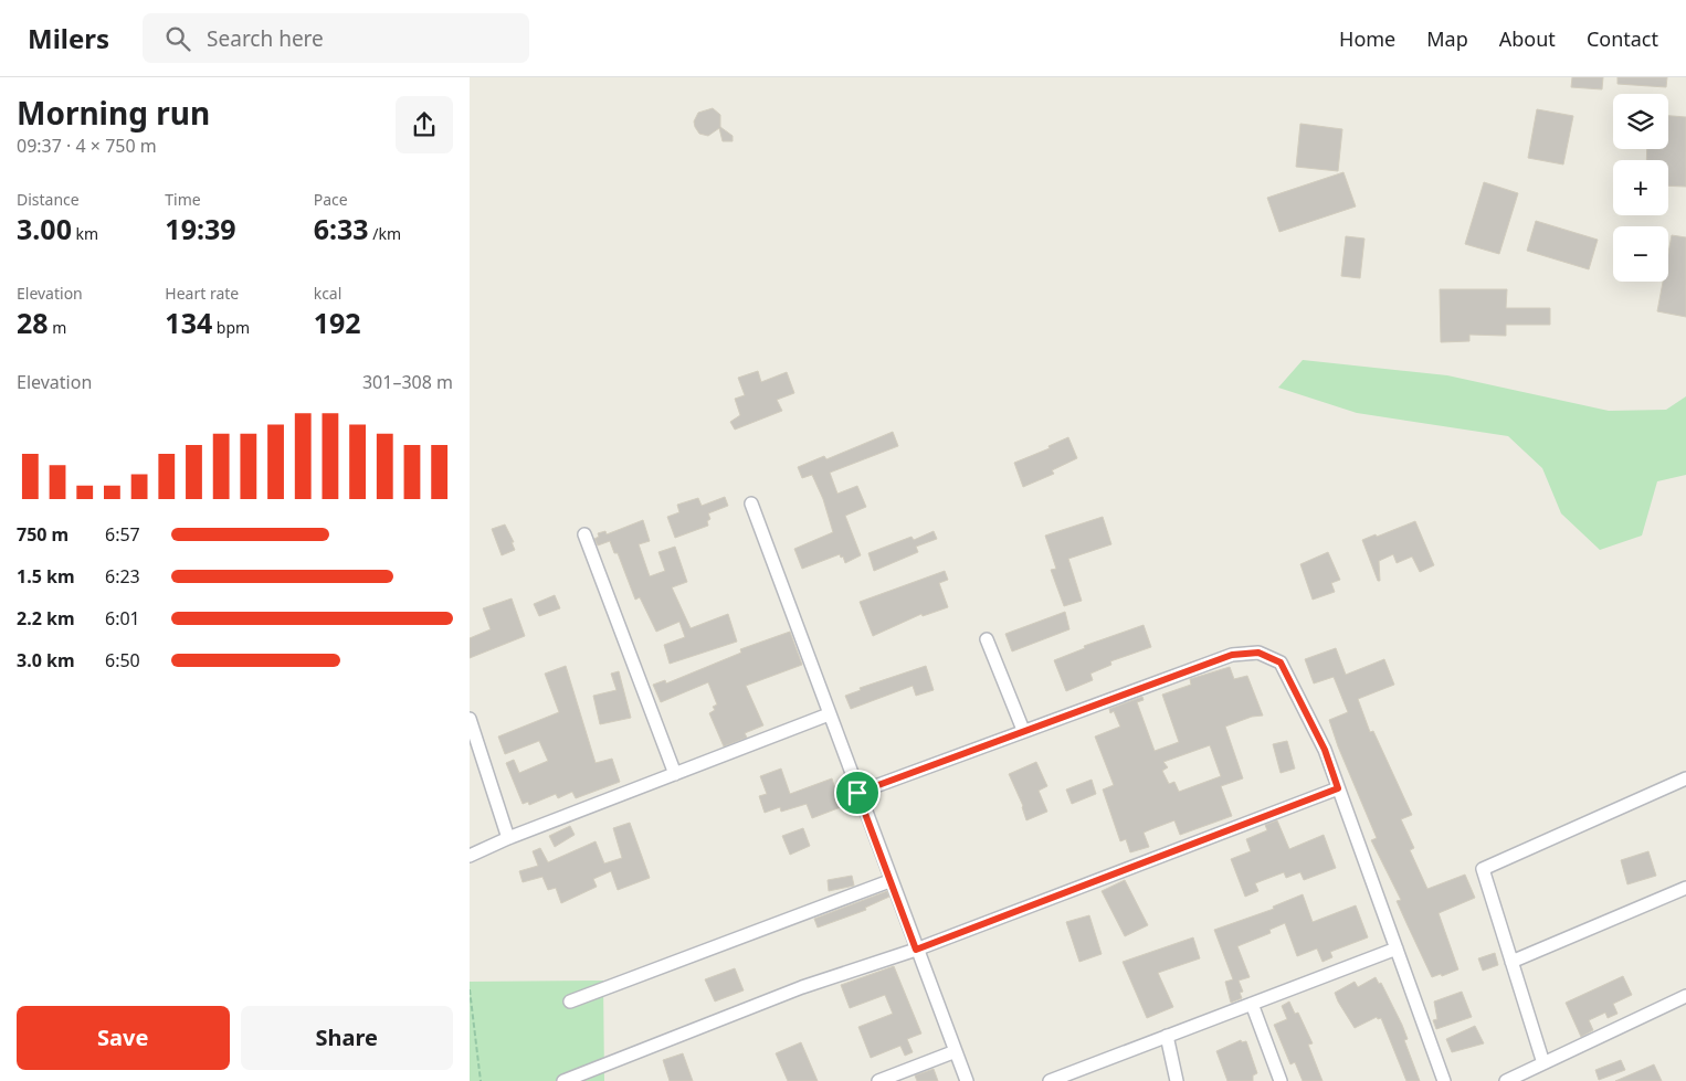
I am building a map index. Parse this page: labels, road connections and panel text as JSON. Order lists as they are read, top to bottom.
{
  "page": {
    "header": "Milers",
    "search": "Search here",
    "nav": [
      "Home",
      "Map",
      "About",
      "Contact"
    ],
    "heading": ["Morning run", "09:37 · 4 × 750 m"],
    "map_buttons": ["+", "−"],
    "stats": [
      ["Distance", "3.00 km"],
      ["Time", "19:39"],
      ["Pace", "6:33 /km"],
      ["Elevation", "28 m"],
      ["Heart rate", "134 bpm"],
      ["kcal", "192"]
    ],
    "chart": ["Elevation", "301–308 m"],
    "list": [
      {
        "name": "750 m",
        "note": "6:57"
      },
      {
        "name": "1.5 km",
        "note": "6:23"
      },
      {
        "name": "2.2 km",
        "note": "6:01"
      },
      {
        "name": "3.0 km",
        "note": "6:50"
      }
    ],
    "buttons": ["Save", "Share"]
  }
}
